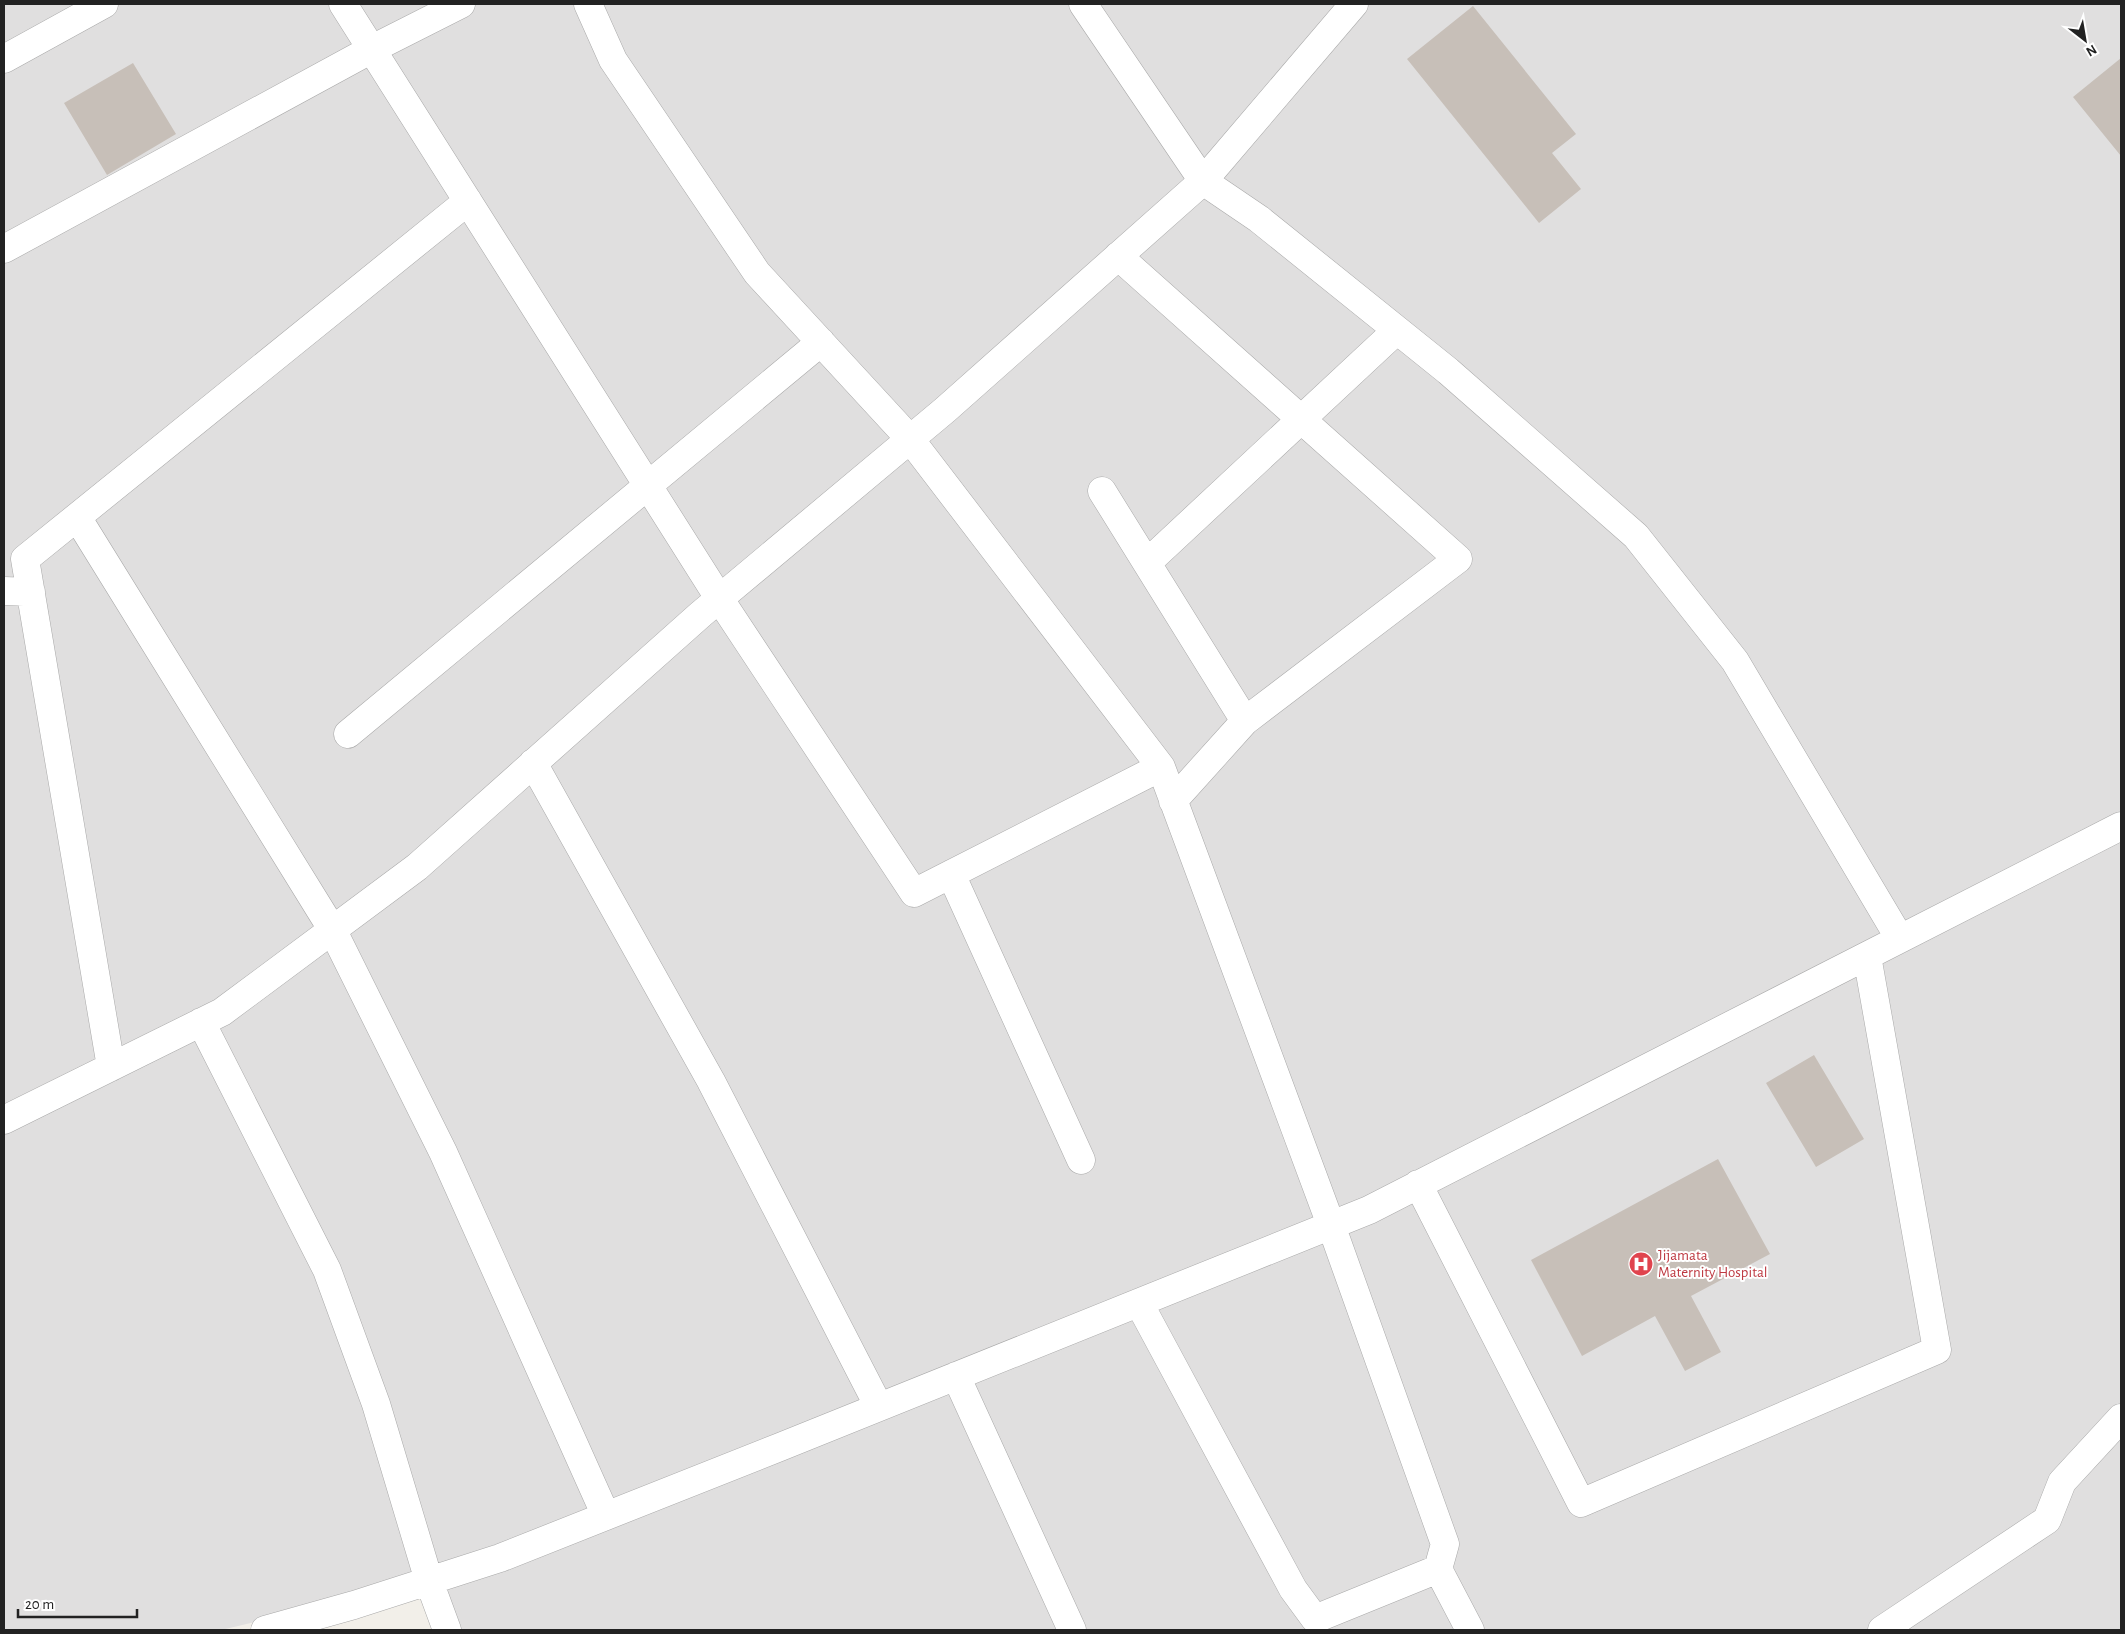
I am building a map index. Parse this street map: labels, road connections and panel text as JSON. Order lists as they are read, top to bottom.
{
  "places": {
    "hospital": ["Jijamata Maternity Hospital"]
  },
  "scale_bar": "20 m",
  "north": "bottom right"
}
